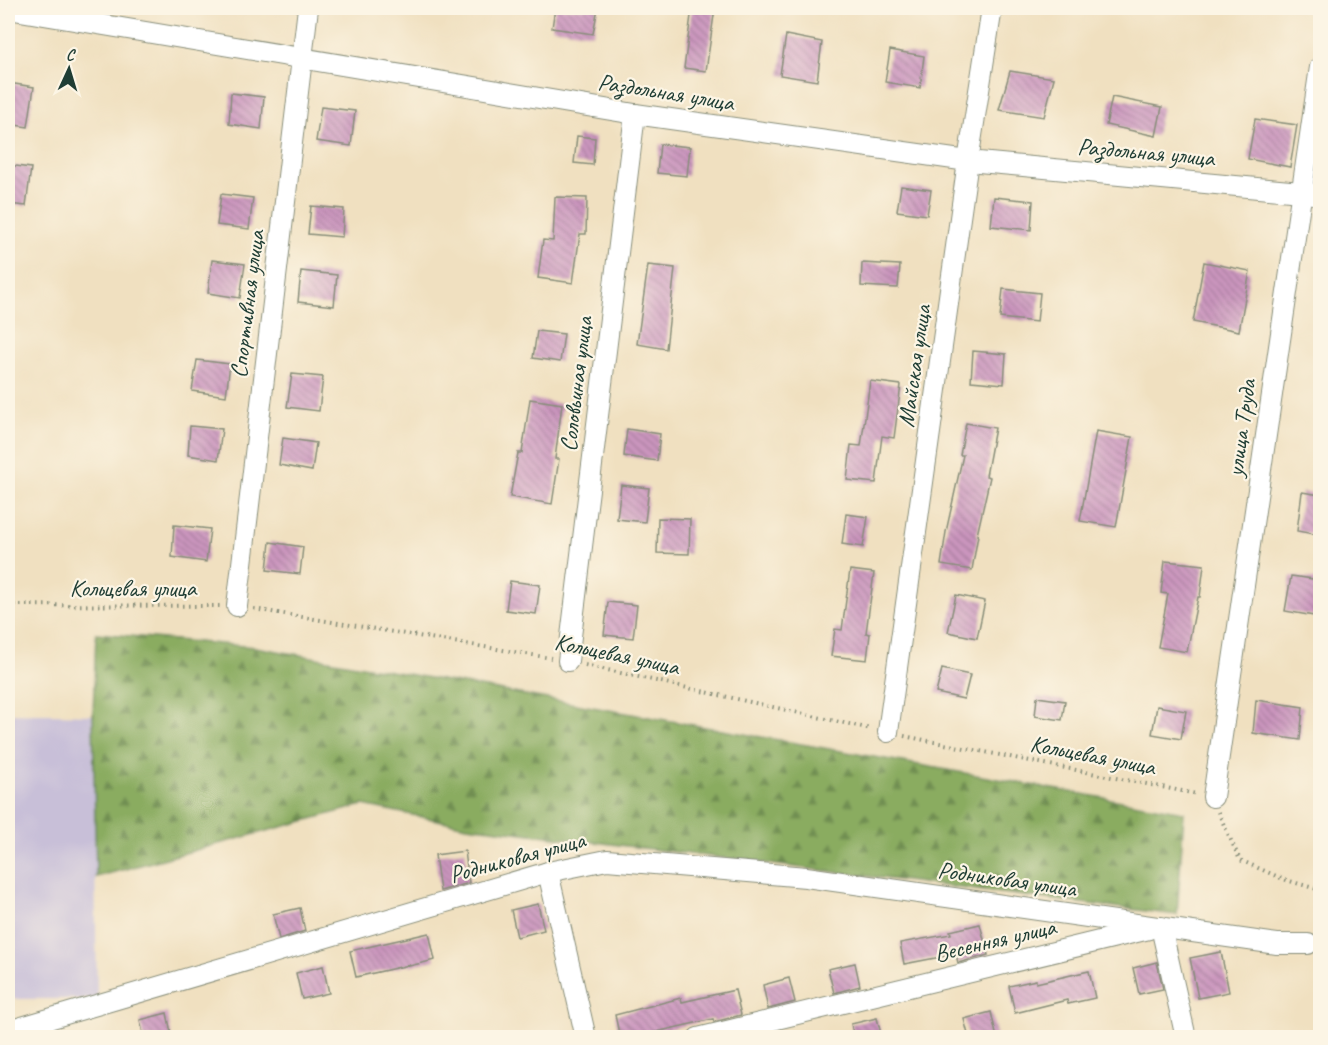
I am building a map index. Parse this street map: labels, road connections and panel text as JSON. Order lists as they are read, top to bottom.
{
  "streets": {
    "street": [
      "Раздольная улица",
      "Спортивная улица",
      "Майская улица",
      "Соловьиная улица",
      "улица Труда",
      "Родниковая улица",
      "Весенняя улица"
    ],
    "path": ["Кольцевая улица"]
  },
  "crossings": [
    ["Раздольная улица", "Спортивная улица"],
    ["Раздольная улица", "Майская улица"],
    ["Раздольная улица", "Соловьиная улица"],
    ["Раздольная улица", "улица Труда"],
    ["Спортивная улица", "Кольцевая улица"],
    ["Майская улица", "Кольцевая улица"],
    ["Соловьиная улица", "Кольцевая улица"],
    ["улица Труда", "Кольцевая улица"],
    ["Родниковая улица", "Весенняя улица"]
  ],
  "north": "top"
}
